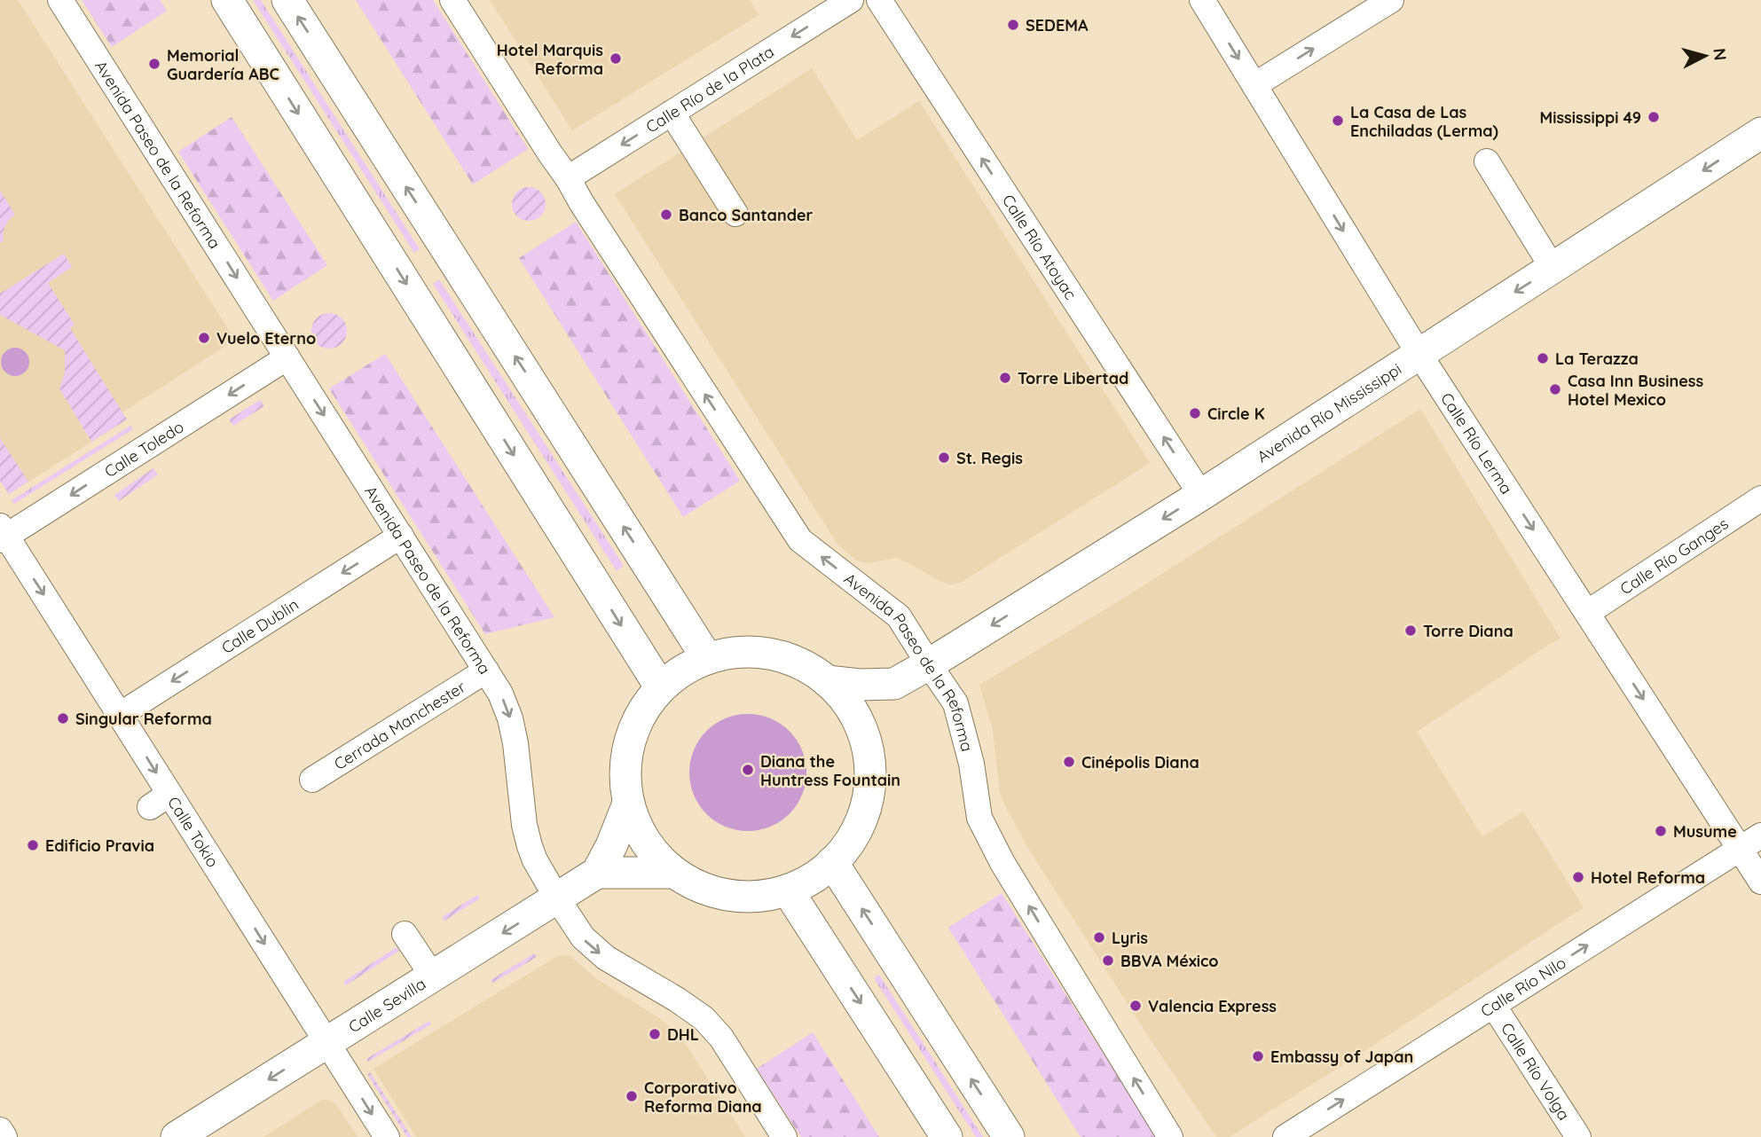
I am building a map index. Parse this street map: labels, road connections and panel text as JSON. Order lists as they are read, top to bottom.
{
  "streets": {
    "main road": ["Avenida Río Mississippi", "Calle Sevilla"],
    "street": [
      "Calle Río de la Plata",
      "Avenida Paseo de la Reforma",
      "Calle Río Atoyac",
      "Calle Río Lerma",
      "Calle Toledo",
      "Calle Río Ganges",
      "Calle Dublin",
      "Cerrada Manchester",
      "Calle Tokio",
      "Calle Río Nilo",
      "Calle Río Volga"
    ]
  },
  "crossings": [
    ["Calle Río de la Plata", "Avenida Paseo de la Reforma"],
    ["Avenida Paseo de la Reforma", "Avenida Río Mississippi"],
    ["Avenida Paseo de la Reforma", "Calle Toledo"],
    ["Avenida Paseo de la Reforma", "Calle Dublin"],
    ["Avenida Paseo de la Reforma", "Cerrada Manchester"],
    ["Avenida Paseo de la Reforma", "Calle Sevilla"],
    ["Calle Río Atoyac", "Avenida Río Mississippi"],
    ["Avenida Río Mississippi", "Calle Río Lerma"],
    ["Calle Río Lerma", "Calle Río Ganges"],
    ["Calle Río Lerma", "Calle Río Nilo"],
    ["Calle Toledo", "Calle Tokio"],
    ["Calle Dublin", "Calle Tokio"],
    ["Calle Tokio", "Calle Sevilla"],
    ["Calle Río Nilo", "Calle Río Volga"]
  ],
  "one_way": [
    "Calle Río de la Plata",
    "Calle Río Atoyac",
    "Avenida Río Mississippi",
    "Calle Río Lerma",
    "Calle Toledo",
    "Calle Dublin",
    "Calle Tokio",
    "Calle Río Nilo",
    "Calle Sevilla"
  ],
  "places": [
    "SEDEMA",
    "Hotel Marquis Reforma",
    "Memorial Guardería ABC",
    "Mississippi 49",
    "La Casa de Las Enchiladas (Lerma)",
    "Banco Santander",
    "Vuelo Eterno",
    "La Terazza",
    "Torre Libertad",
    "Casa Inn Business Hotel Mexico",
    "Circle K",
    "St. Regis",
    "Torre Diana",
    "Singular Reforma",
    "Cinépolis Diana",
    "Diana the Huntress Fountain",
    "Musume",
    "Edificio Pravia",
    "Hotel Reforma",
    "Lyris",
    "BBVA México",
    "Valencia Express",
    "DHL",
    "Embassy of Japan",
    "Corporativo Reforma Diana"
  ],
  "north": "right"
}
